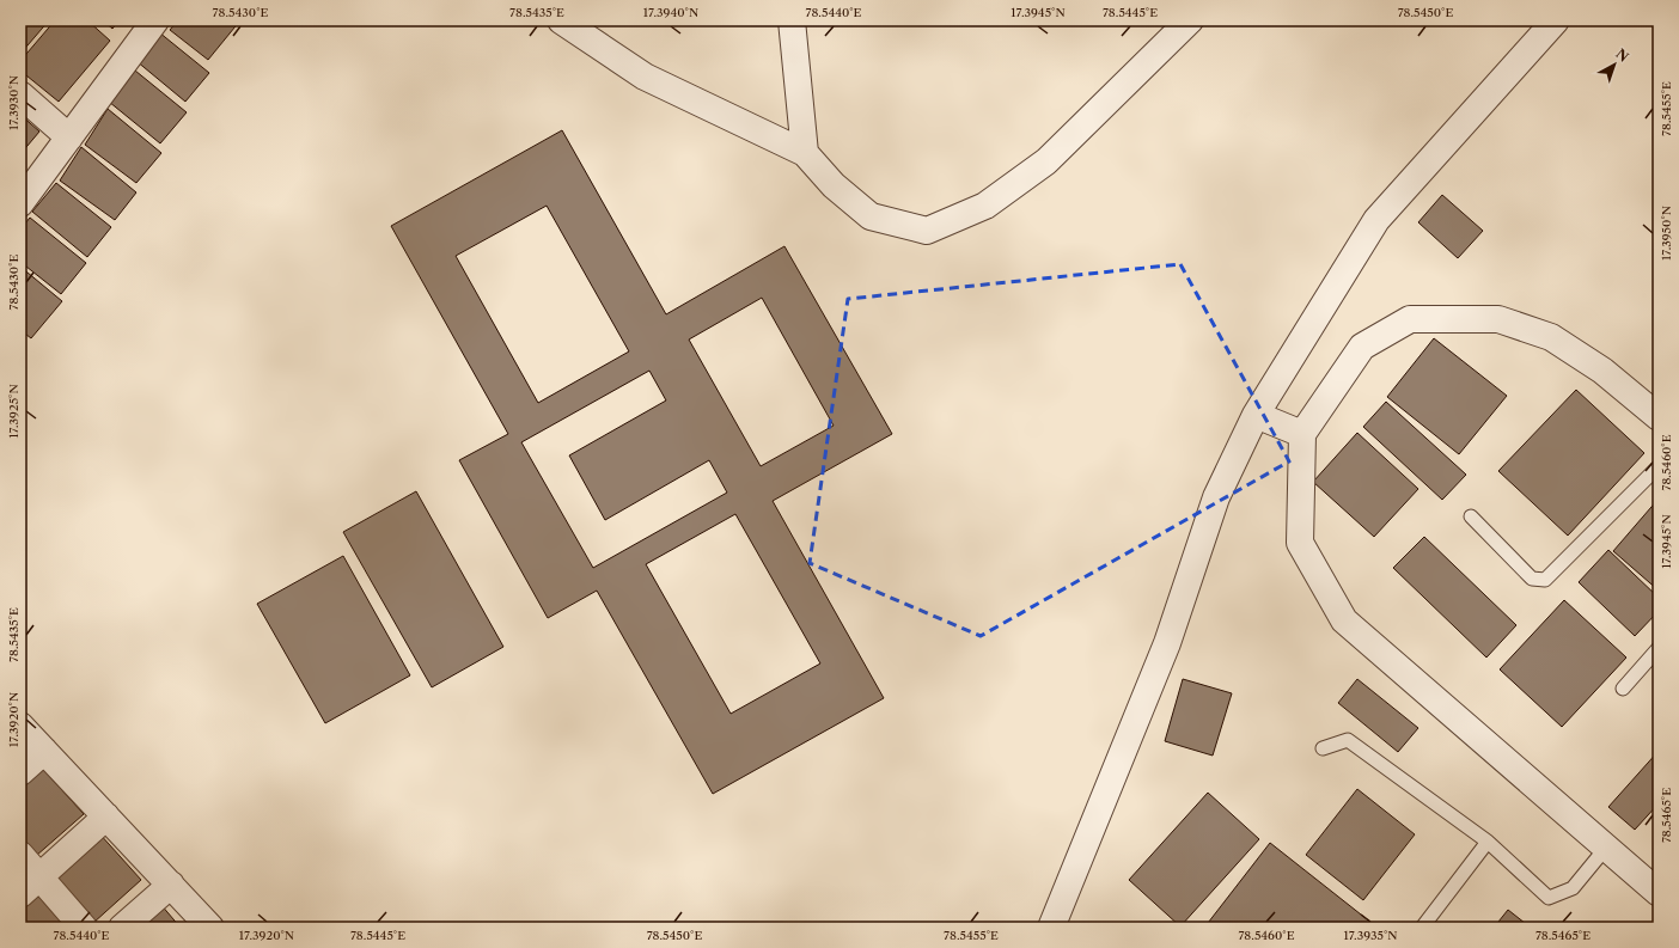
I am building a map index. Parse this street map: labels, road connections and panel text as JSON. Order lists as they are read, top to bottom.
{
  "north": "top right",
  "coordinates": [
    "78.5430°E",
    "78.5435°E",
    "17.3940°N",
    "78.5440°E",
    "17.3945°N",
    "78.5445°E",
    "78.5450°E",
    "17.3930°N",
    "78.5455°E",
    "17.3950°N",
    "17.3925°N",
    "78.5460°E",
    "17.3920°N",
    "78.5465°E",
    "17.3935°N"
  ]
}
